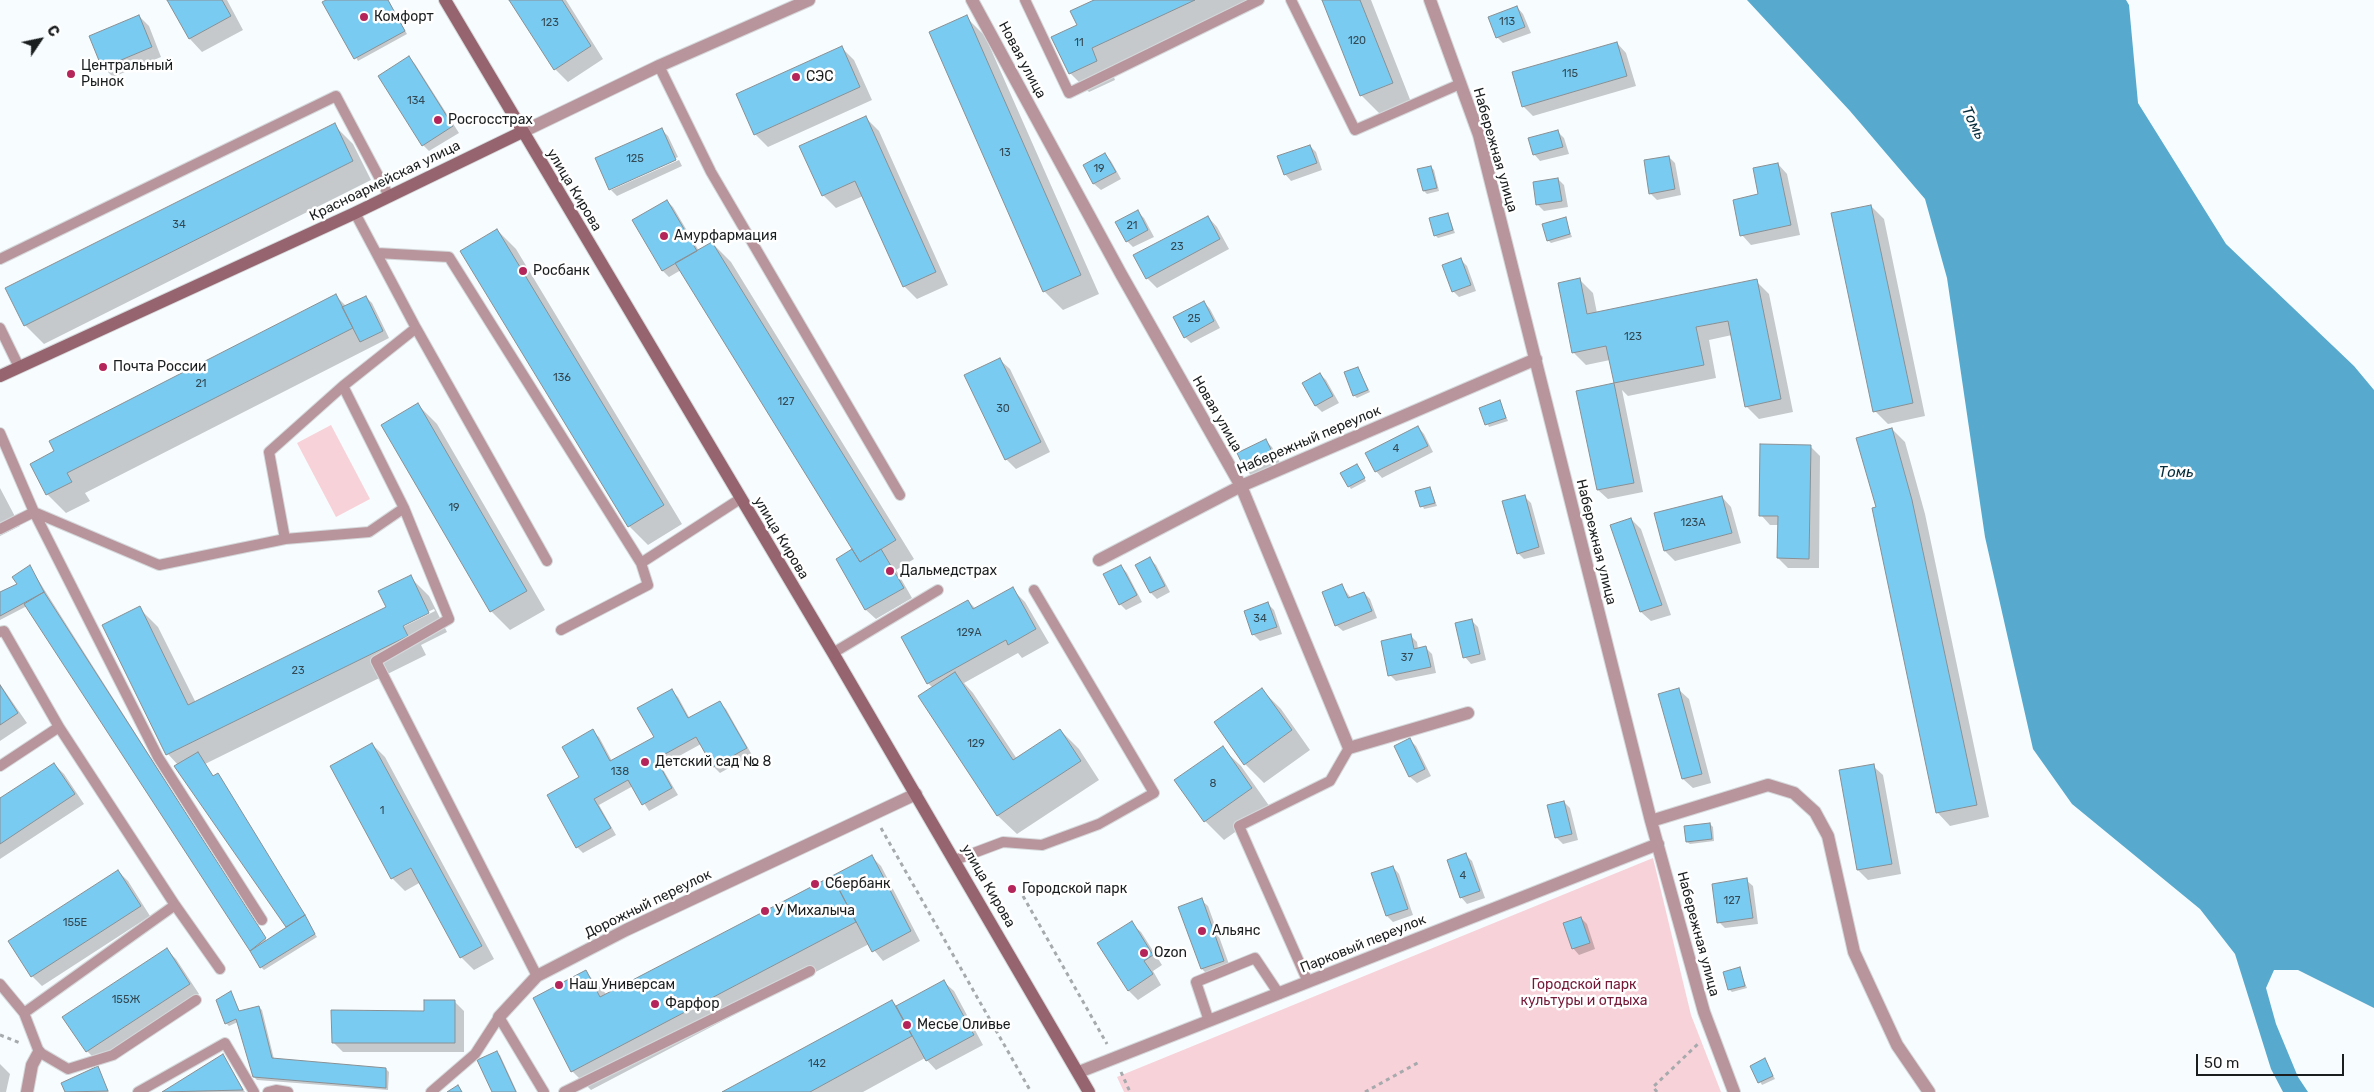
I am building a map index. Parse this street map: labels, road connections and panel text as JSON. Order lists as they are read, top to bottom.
{
  "streets": {
    "main road": ["Красноармейская улица", "улица Кирова"],
    "street": [
      "Новая улица",
      "Набережная улица",
      "Набережный переулок",
      "Дорожный переулок",
      "Парковый переулок"
    ]
  },
  "crossings": [
    ["Новая улица", "Набережный переулок"],
    ["Набережная улица", "Набережный переулок"],
    ["Набережная улица", "Парковый переулок"],
    ["Красноармейская улица", "улица Кирова"],
    ["улица Кирова", "Дорожный переулок"],
    ["улица Кирова", "Парковый переулок"]
  ],
  "water": ["Томь"],
  "parks": ["Городской парк культуры и отдыха"],
  "places": [
    "Комфорт",
    "Центральный Рынок",
    "СЭС",
    "Росгосстрах",
    "Амурфармация",
    "Росбанк",
    "Почта России",
    "Дальмедстрах",
    "Детский сад № 8",
    "Сбербанк",
    "Городской парк",
    "У Михалыча",
    "Альянс",
    "Ozon",
    "Наш Универсам",
    "Фарфор",
    "Месье Оливье"
  ],
  "house_numbers": [
    "113",
    "123",
    "120",
    "11",
    "115",
    "134",
    "13",
    "125",
    "19",
    "34",
    "21",
    "23",
    "25",
    "123",
    "136",
    "21",
    "127",
    "30",
    "4",
    "19",
    "123А",
    "34",
    "129А",
    "37",
    "23",
    "129",
    "138",
    "8",
    "1",
    "4",
    "127",
    "155Е",
    "155Ж",
    "142"
  ],
  "scale_bar": "50 m",
  "north": "top right"
}
